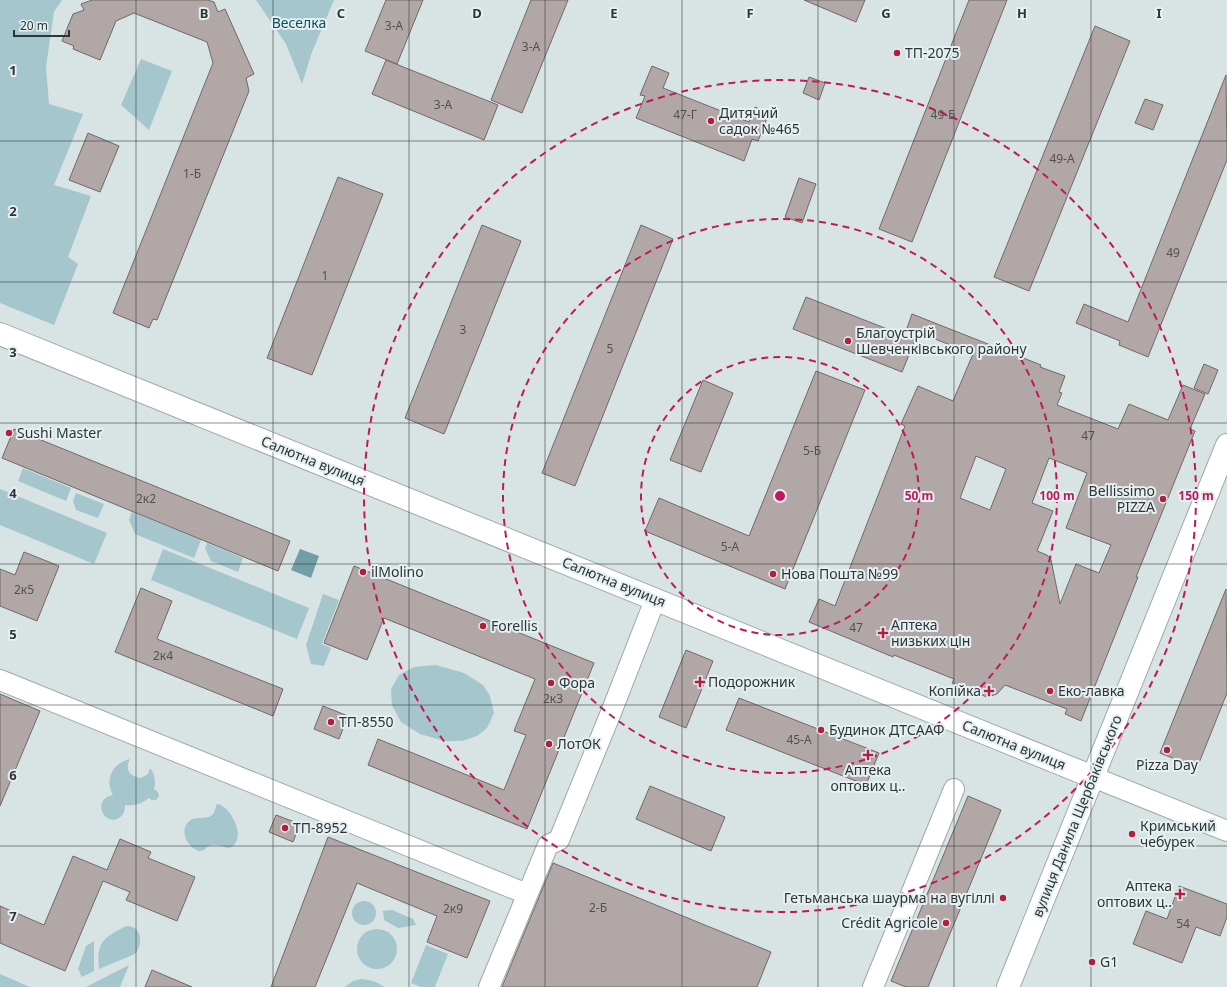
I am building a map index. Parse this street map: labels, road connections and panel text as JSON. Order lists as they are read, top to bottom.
{
  "streets": {
    "street": ["Салютна вулиця", "вулиця Данила Щербаківського"]
  },
  "crossings": [
    ["Салютна вулиця", "вулиця Данила Щербаківського"]
  ],
  "parks": ["Веселка"],
  "places": {
    "other": [
      "ТП-2075",
      "Дитячий садок №465",
      "Благоустрій Шевченківського району",
      "Sushi Master",
      "Bellissimo PIZZA",
      "ilMolino",
      "Нова Пошта №99",
      "Forellis",
      "Фора",
      "Еко-лавка",
      "ТП-8550",
      "Будинок ДТСААФ",
      "ЛотОК",
      "Pizza Day",
      "ТП-8952",
      "Кримський чебурек",
      "Гетьманська шаурма на вугіллі",
      "Crédit Agricole",
      "G1"
    ],
    "health": [
      "Аптека низьких цін",
      "Подорожник",
      "Копійка",
      "Аптека оптових ц..",
      "Аптека оптових ц‥"
    ]
  },
  "house_numbers": [
    "3-А",
    "3-А",
    "3-А",
    "47-Г",
    "49-Б",
    "49-А",
    "1-Б",
    "49",
    "1",
    "3",
    "5",
    "47",
    "5-Б",
    "2к2",
    "5-А",
    "2к5",
    "47",
    "2к4",
    "2к3",
    "45-А",
    "2-Б",
    "2к9",
    "54"
  ],
  "scale_bar": "20 m",
  "grid": {
    "columns": [
      "B",
      "C",
      "D",
      "E",
      "F",
      "G",
      "H",
      "I"
    ],
    "rows": [
      "1",
      "2",
      "3",
      "4",
      "5",
      "6",
      "7"
    ]
  },
  "rings": ["50 m", "100 m", "150 m"]
}
